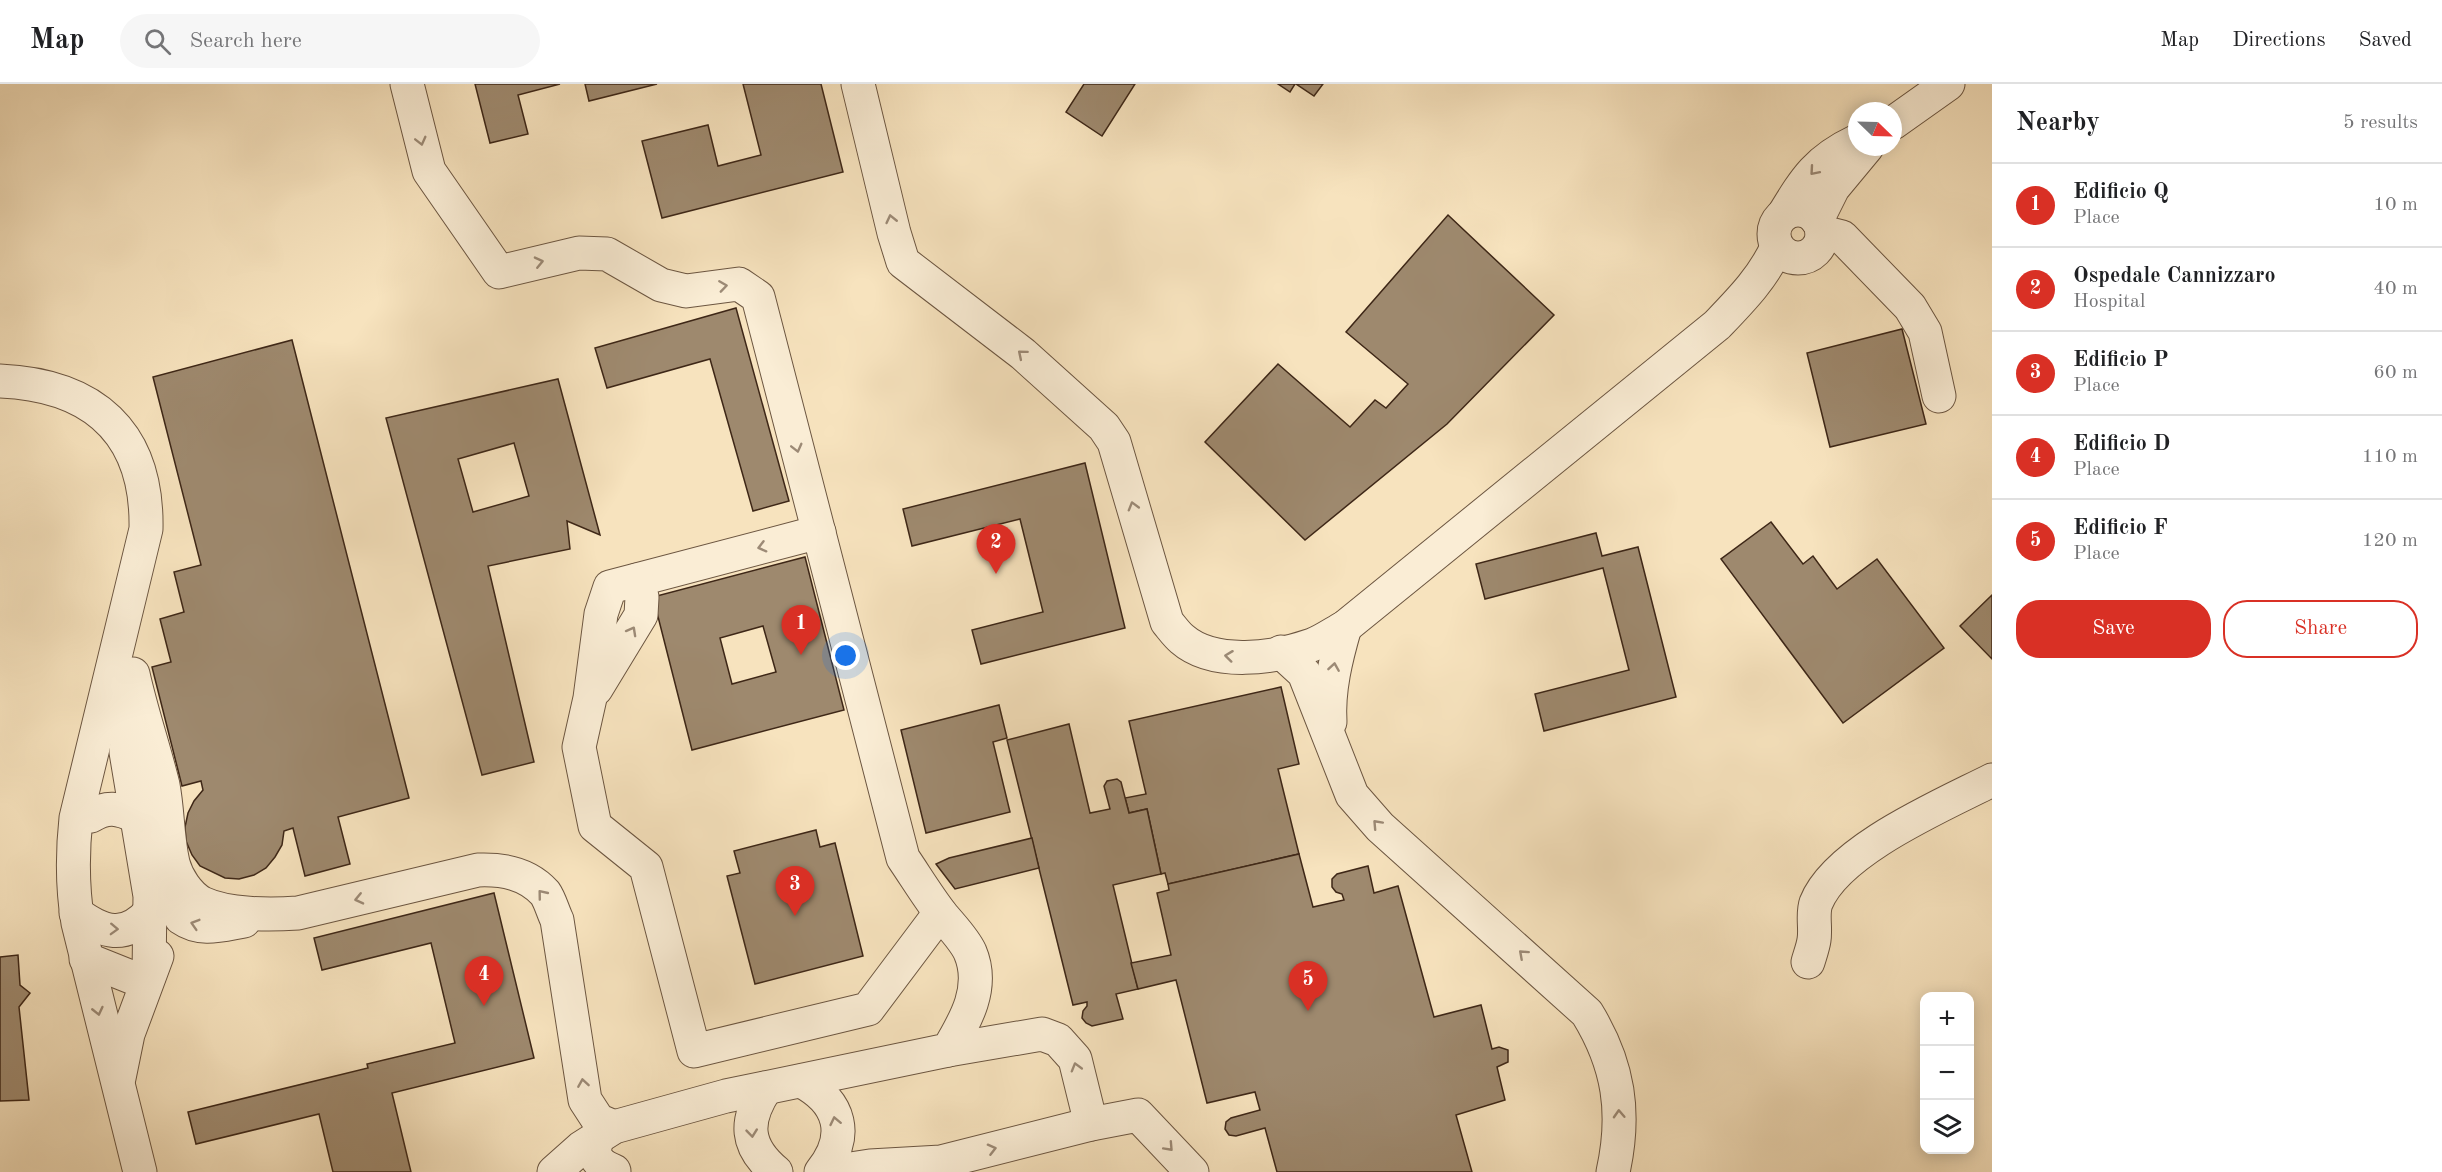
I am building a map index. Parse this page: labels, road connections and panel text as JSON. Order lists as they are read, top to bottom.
{
  "north": "bottom right",
  "page": {
    "header": "Map",
    "search": "Search here",
    "nav": ["Map", "Directions", "Saved"],
    "heading": ["Nearby", "5 results"],
    "list": [
      {
        "mark": "1",
        "name": "Edificio Q",
        "note": "Place",
        "value": "10 m"
      },
      {
        "mark": "2",
        "name": "Ospedale Cannizzaro",
        "note": "Hospital",
        "value": "40 m"
      },
      {
        "mark": "3",
        "name": "Edificio P",
        "note": "Place",
        "value": "60 m"
      },
      {
        "mark": "4",
        "name": "Edificio D",
        "note": "Place",
        "value": "110 m"
      },
      {
        "mark": "5",
        "name": "Edificio F",
        "note": "Place",
        "value": "120 m"
      }
    ],
    "pins": [
      "2",
      "1",
      "3",
      "4",
      "5"
    ],
    "buttons": ["Save", "Share"],
    "map_buttons": ["+", "−"]
  }
}
